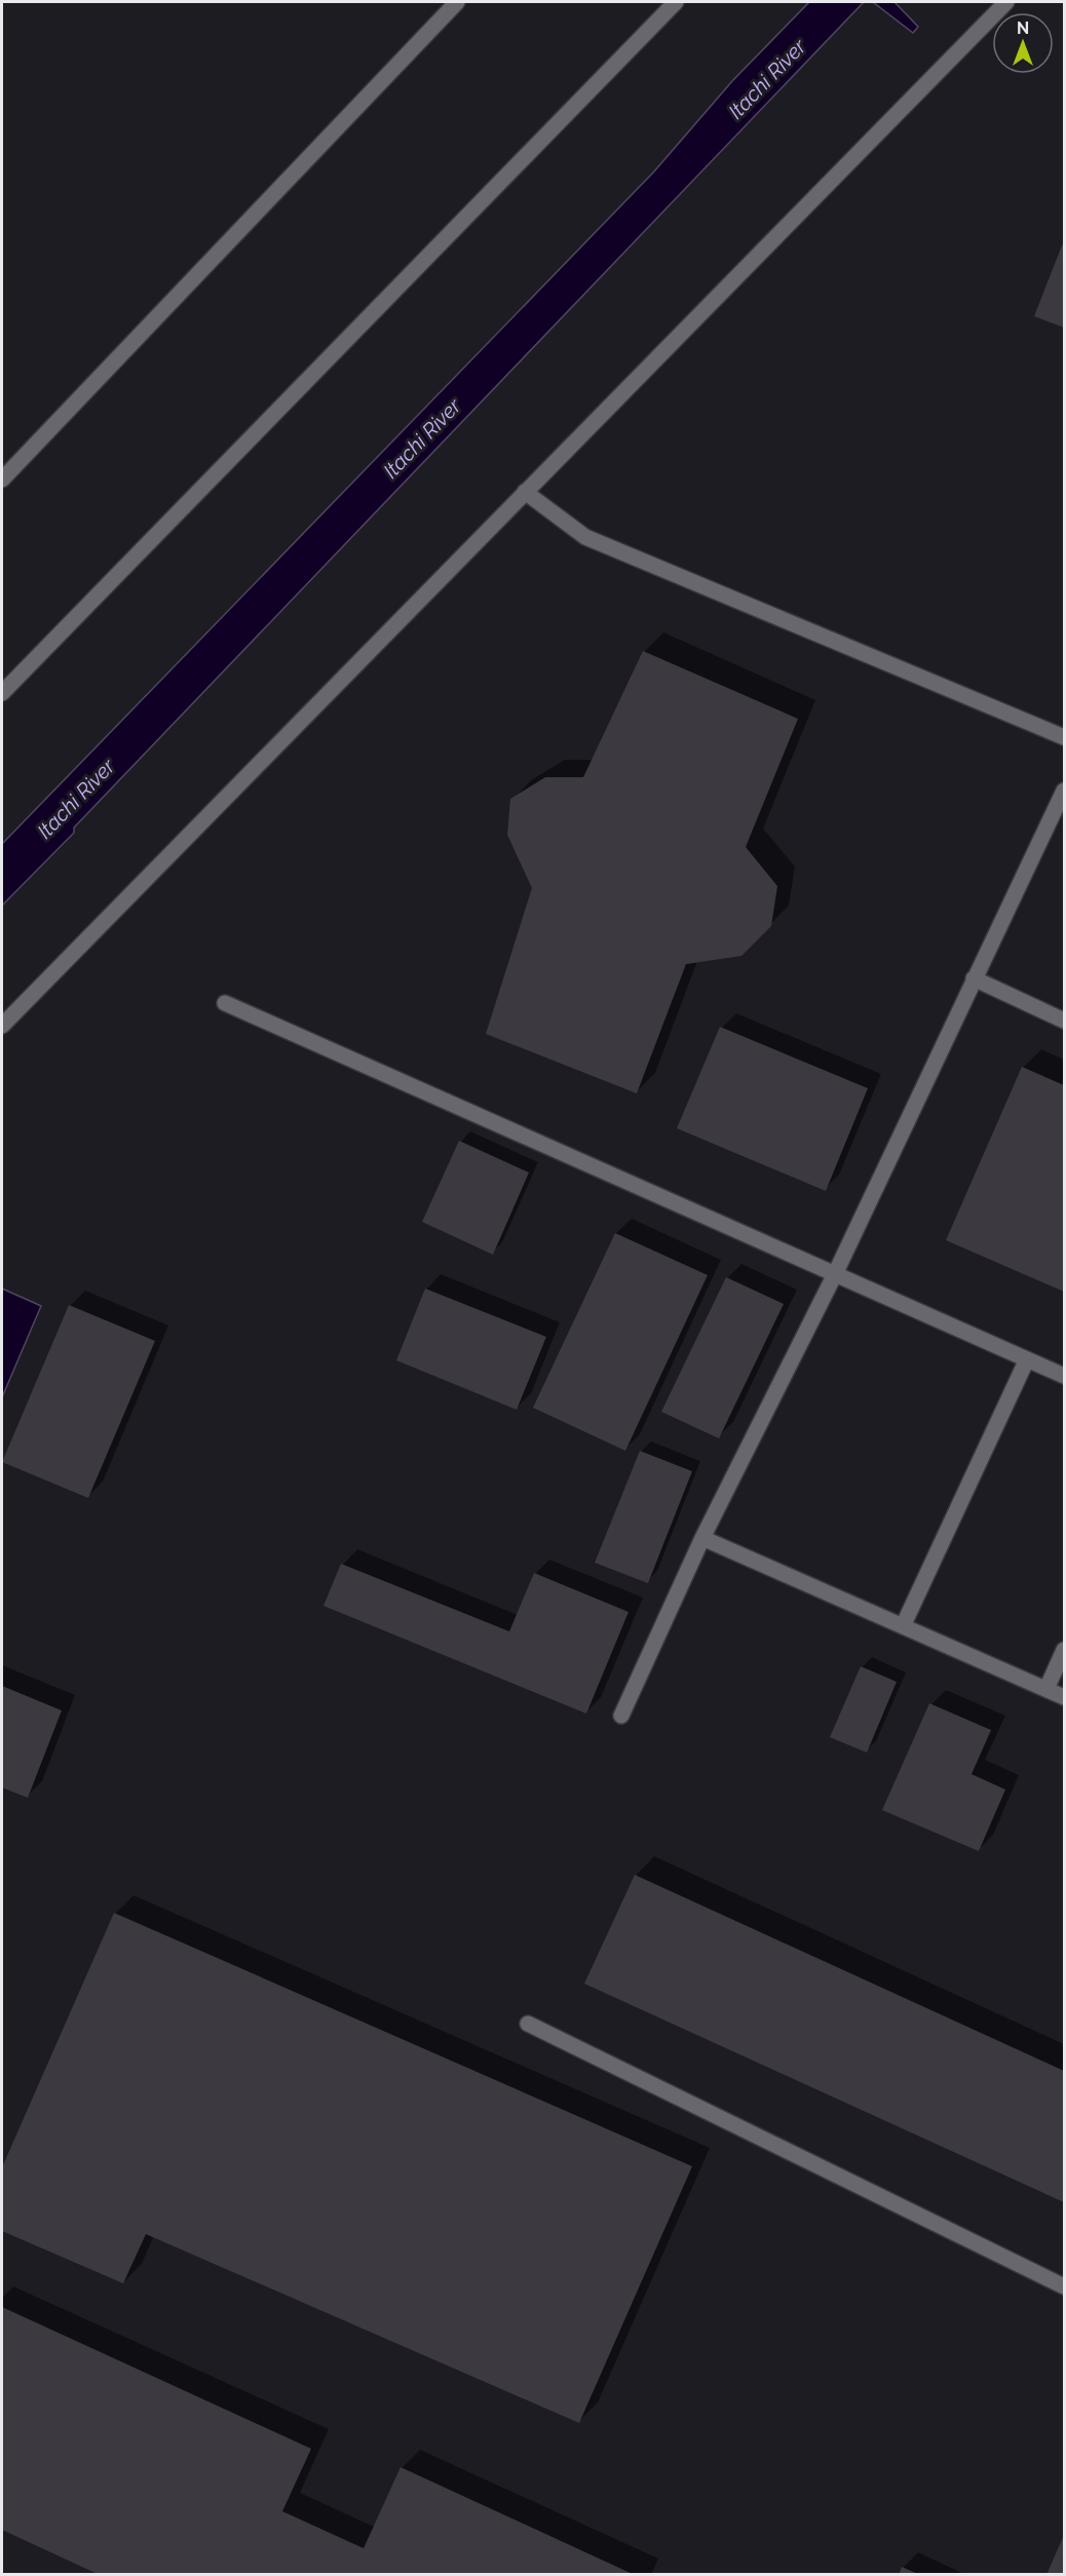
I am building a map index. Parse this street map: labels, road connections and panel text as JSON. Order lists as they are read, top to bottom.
{
  "water": ["Itachi River"],
  "north": "top"
}
